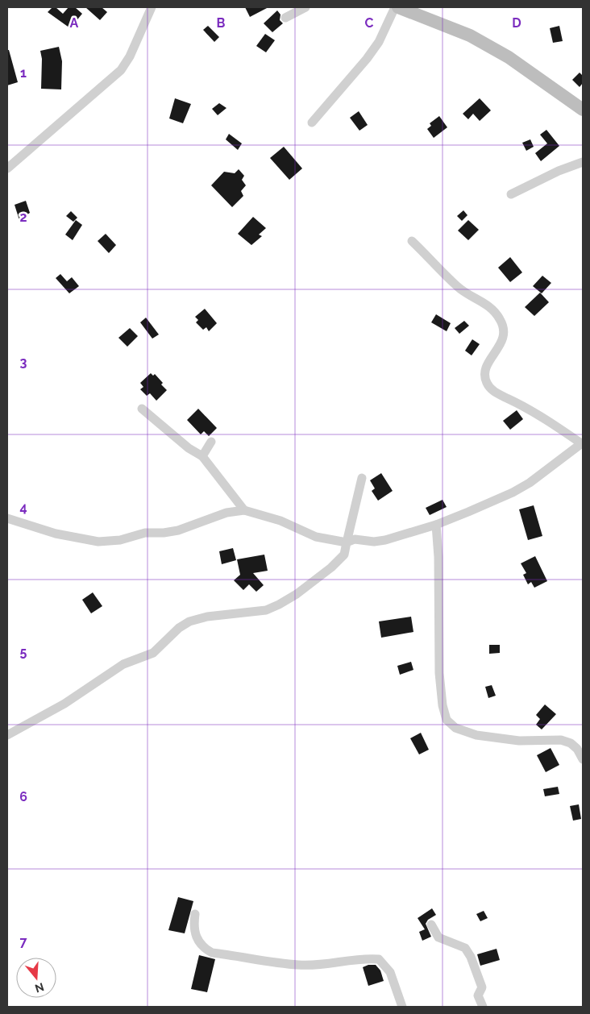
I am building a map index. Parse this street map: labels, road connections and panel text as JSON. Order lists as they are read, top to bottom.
{
  "north": "bottom",
  "grid": {
    "columns": [
      "A",
      "B",
      "C",
      "D"
    ],
    "rows": [
      "1",
      "2",
      "3",
      "4",
      "5",
      "6",
      "7"
    ]
  }
}
